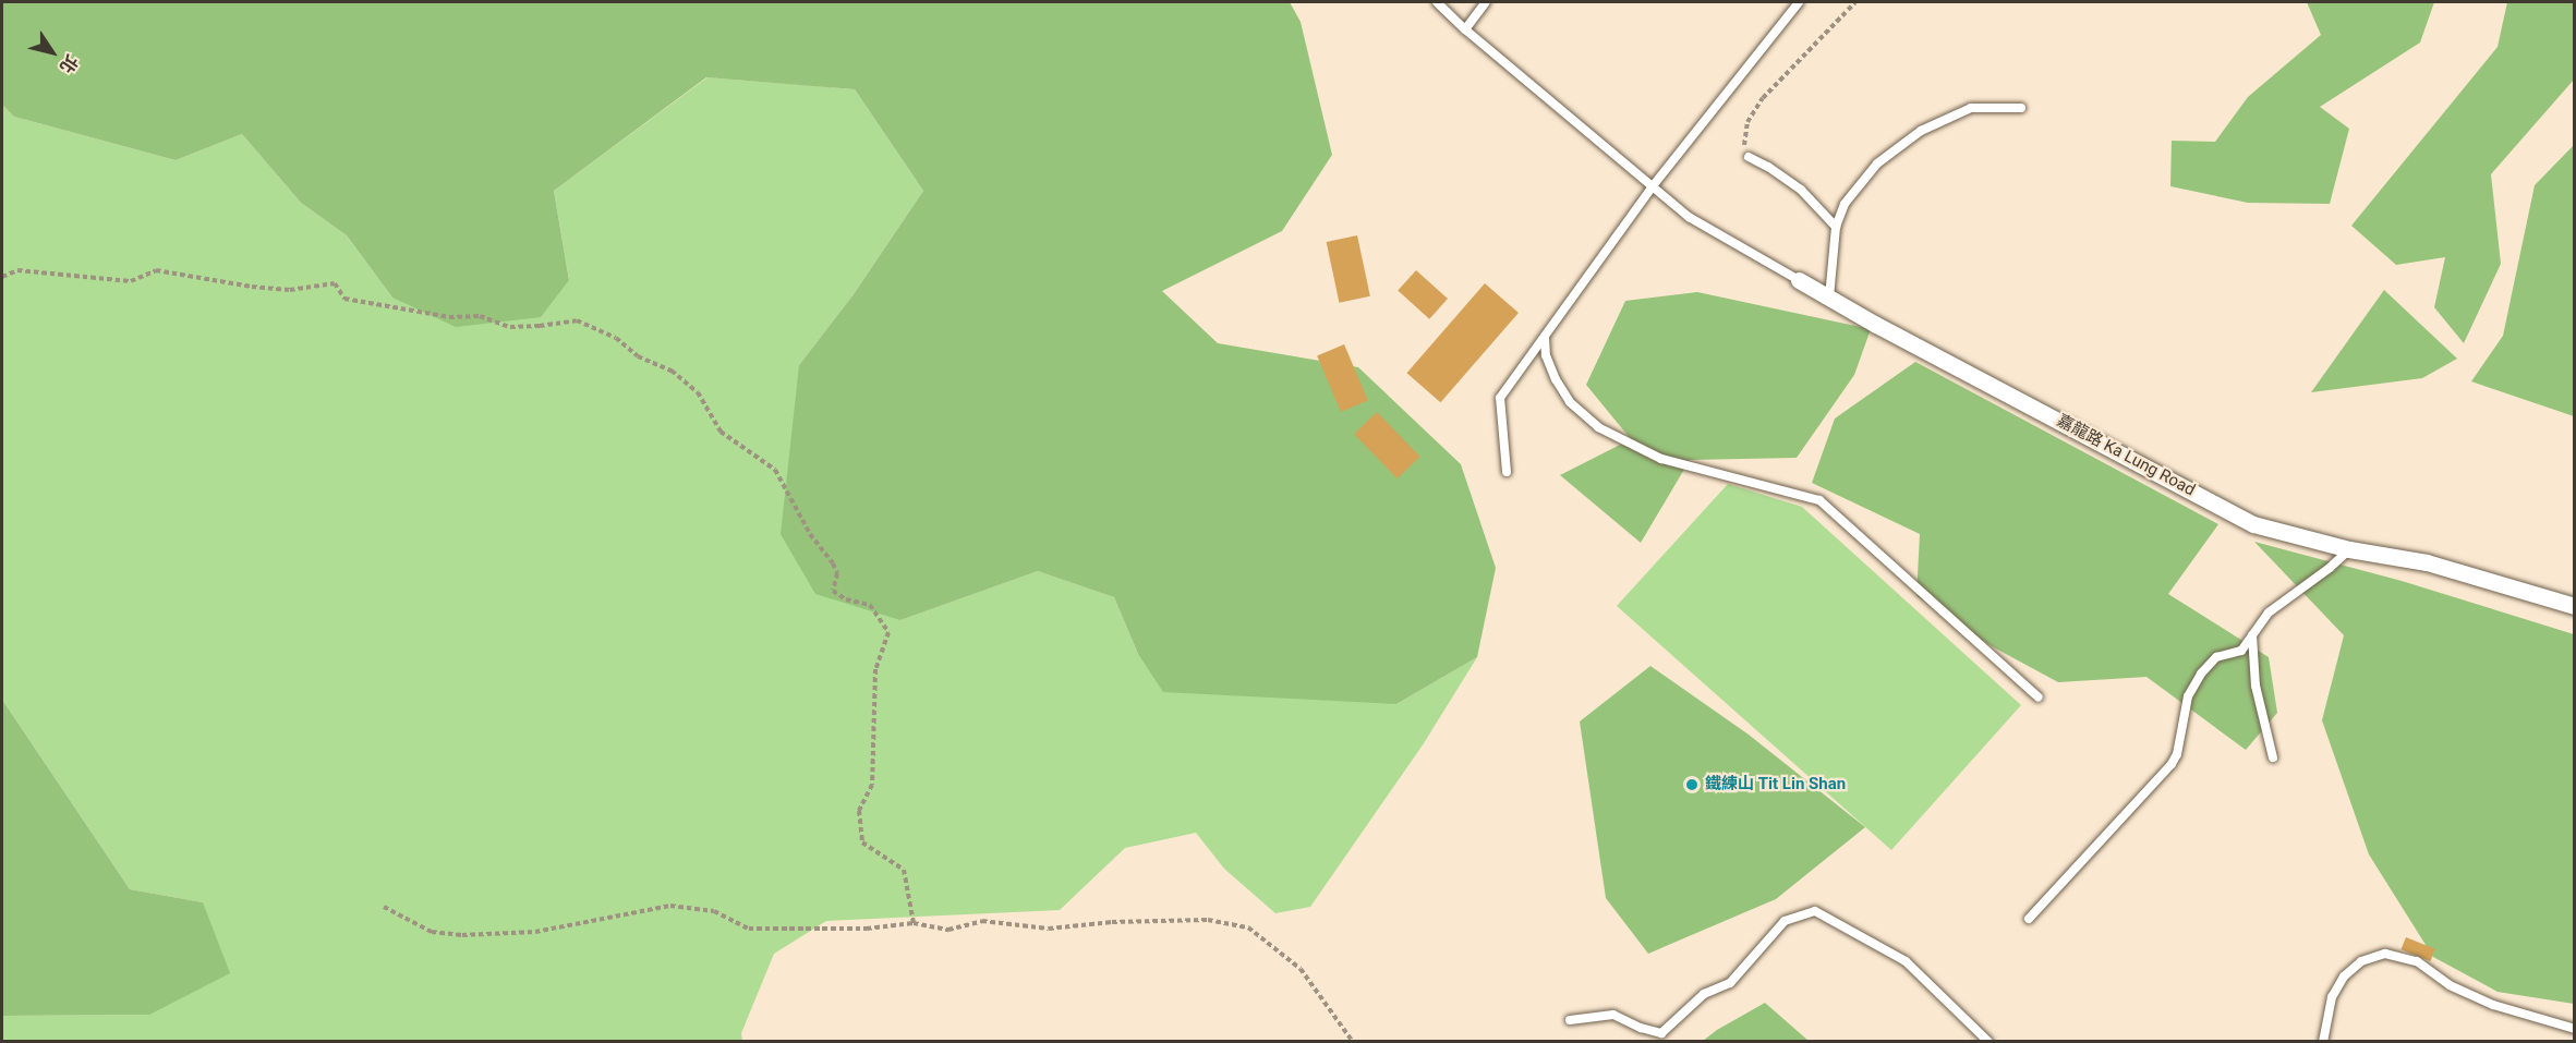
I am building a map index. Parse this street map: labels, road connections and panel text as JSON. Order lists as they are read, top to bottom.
{
  "streets": {
    "street": ["嘉龍路 Ka Lung Road"]
  },
  "places": ["鐵練山 Tit Lin Shan"],
  "north": "bottom right"
}
